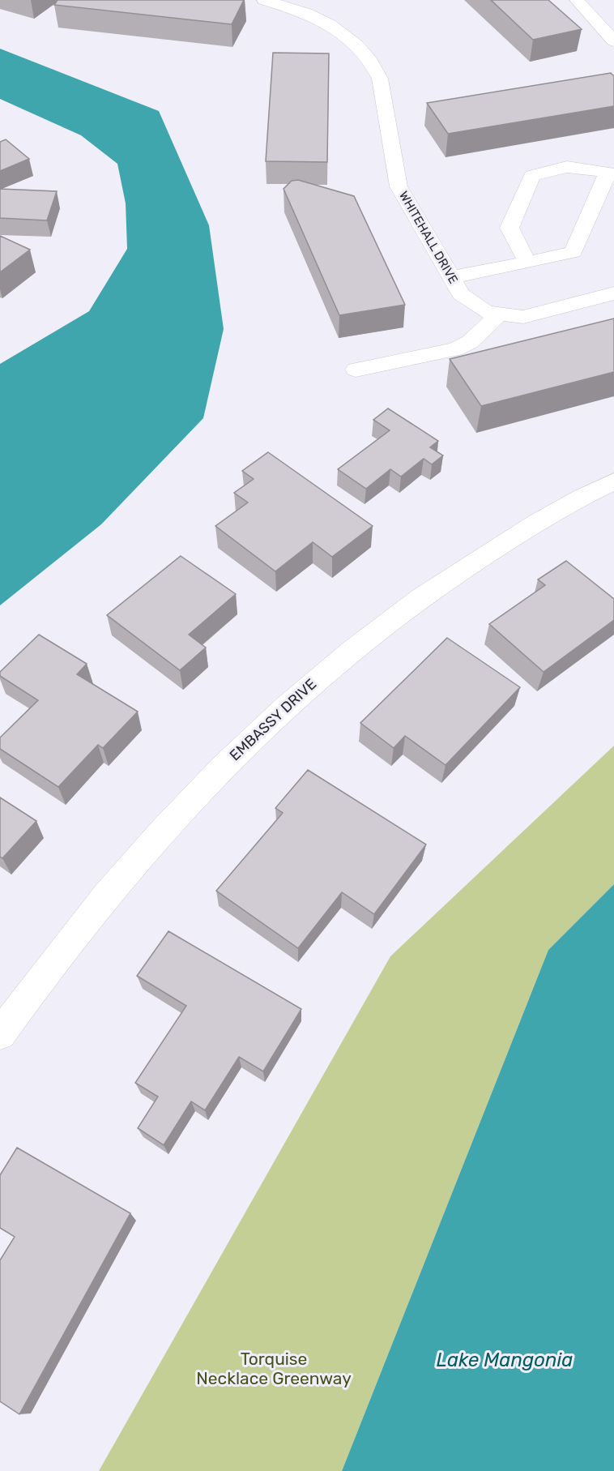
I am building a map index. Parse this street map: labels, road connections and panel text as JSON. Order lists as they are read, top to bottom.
{
  "streets": {
    "street": ["WHITEHALL DRIVE", "EMBASSY DRIVE"]
  },
  "water": ["Lake Mangonia"],
  "parks": ["Torquise Necklace Greenway"]
}
